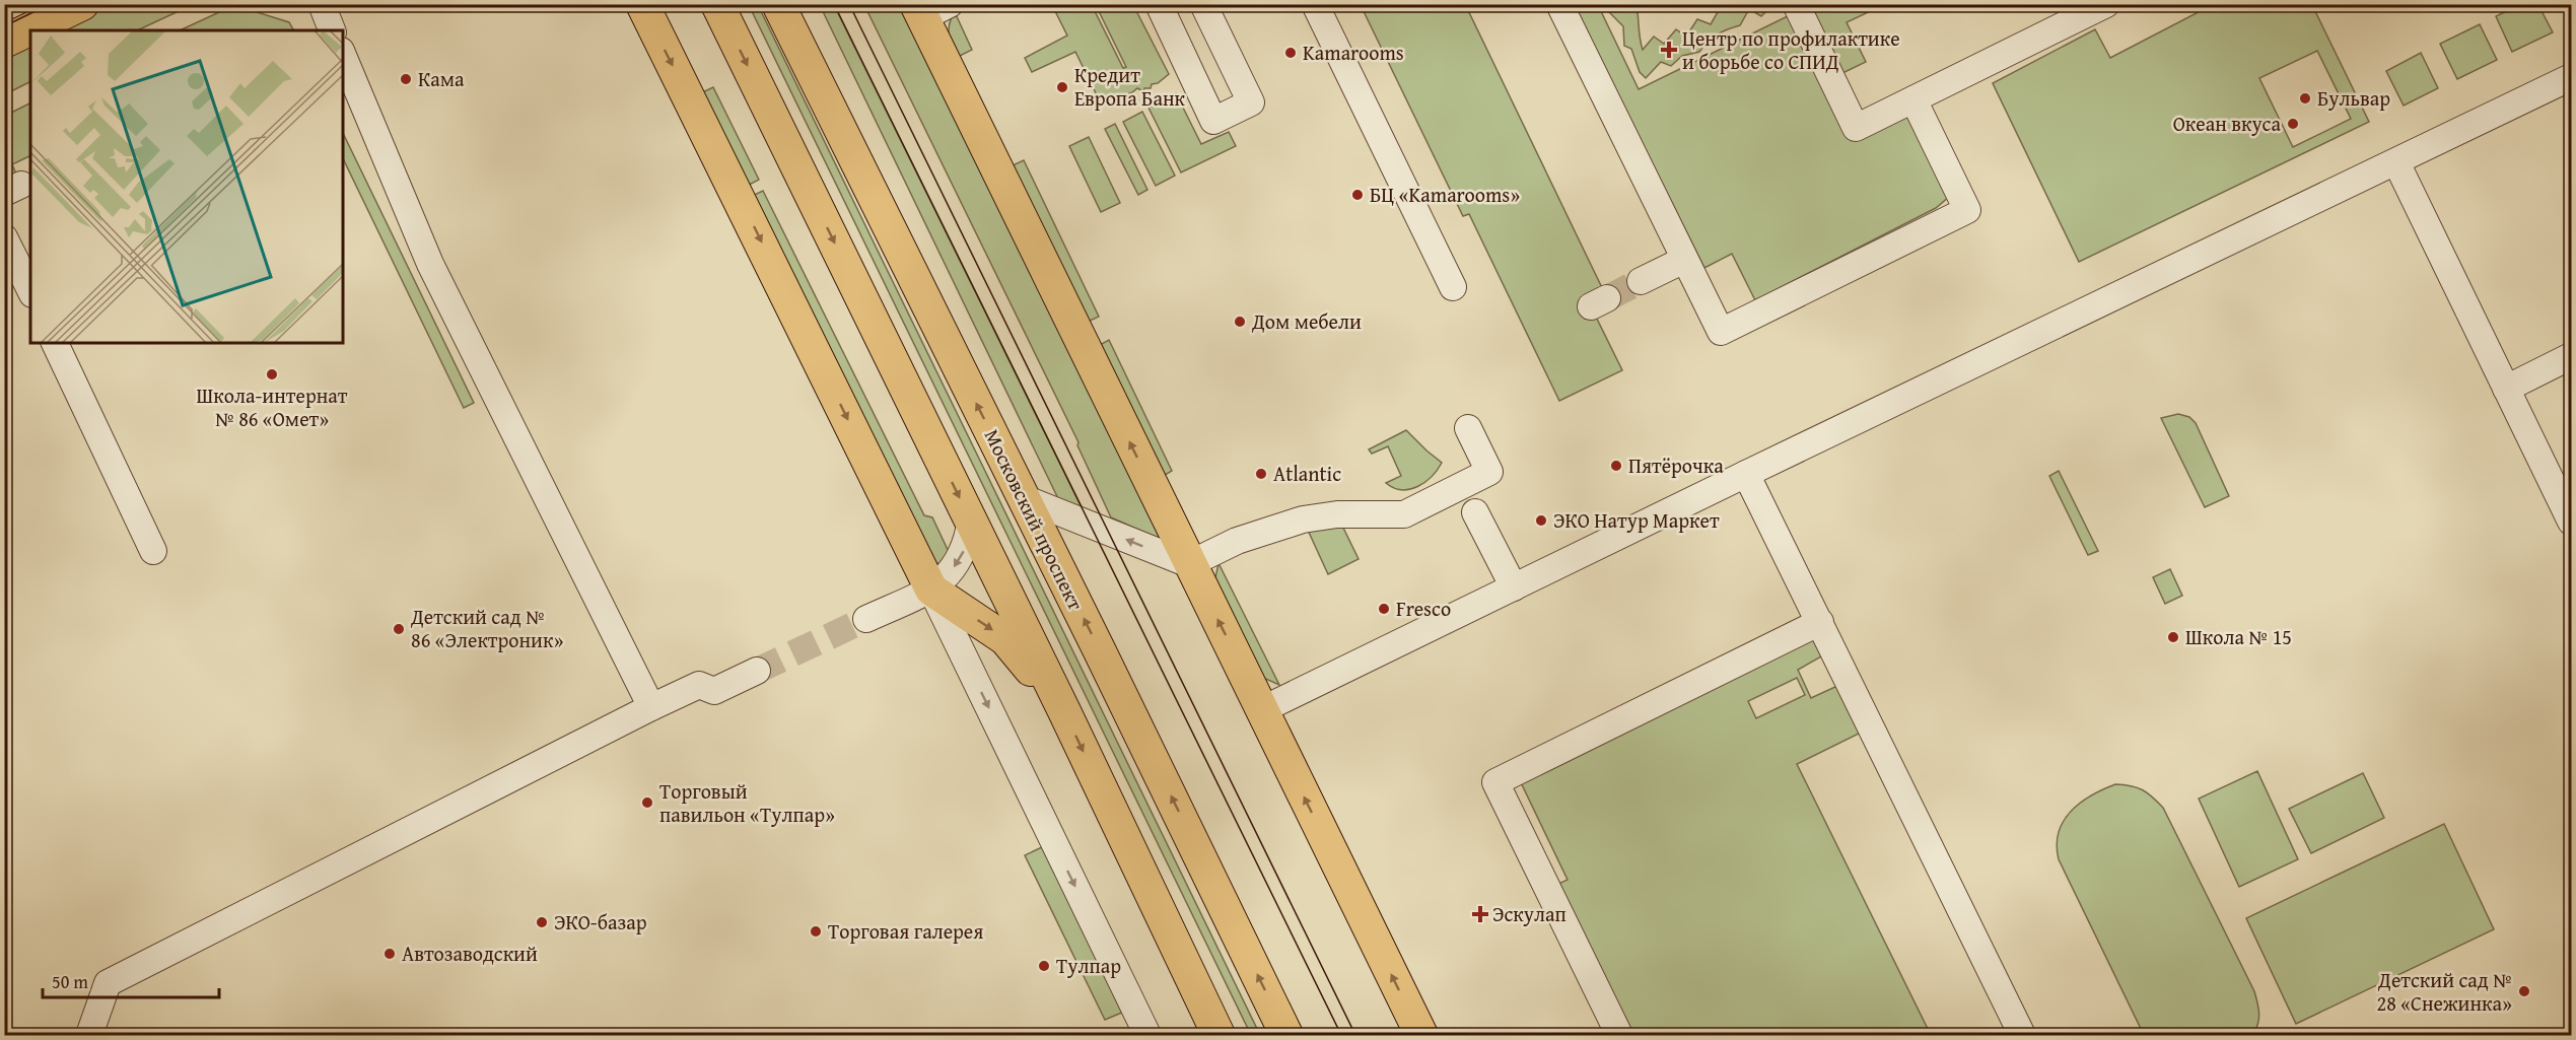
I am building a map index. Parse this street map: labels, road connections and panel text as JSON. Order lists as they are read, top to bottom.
{
  "streets": {
    "main road": ["Московский проспект"]
  },
  "places": {
    "health": ["Центр по профилактике и борьбе со СПИД", "Эскулап"],
    "other": [
      "Kamarooms",
      "Кама",
      "Кредит Европа Банк",
      "Бульвар",
      "Океан вкуса",
      "БЦ «Kamarooms»",
      "Дом мебели",
      "Школа-интернат № 86 «Омет»",
      "Пятёрочка",
      "Atlantic",
      "ЭКО Натур Маркет",
      "Fresco",
      "Детский сад № 86 «Электроник»",
      "Школа № 15",
      "Торговый павильон «Тулпар»",
      "ЭКО-базар",
      "Торговая галерея",
      "Автозаводский",
      "Тулпар",
      "Детский сад № 28 «Снежинка»"
    ]
  },
  "scale_bar": "50 m"
}
